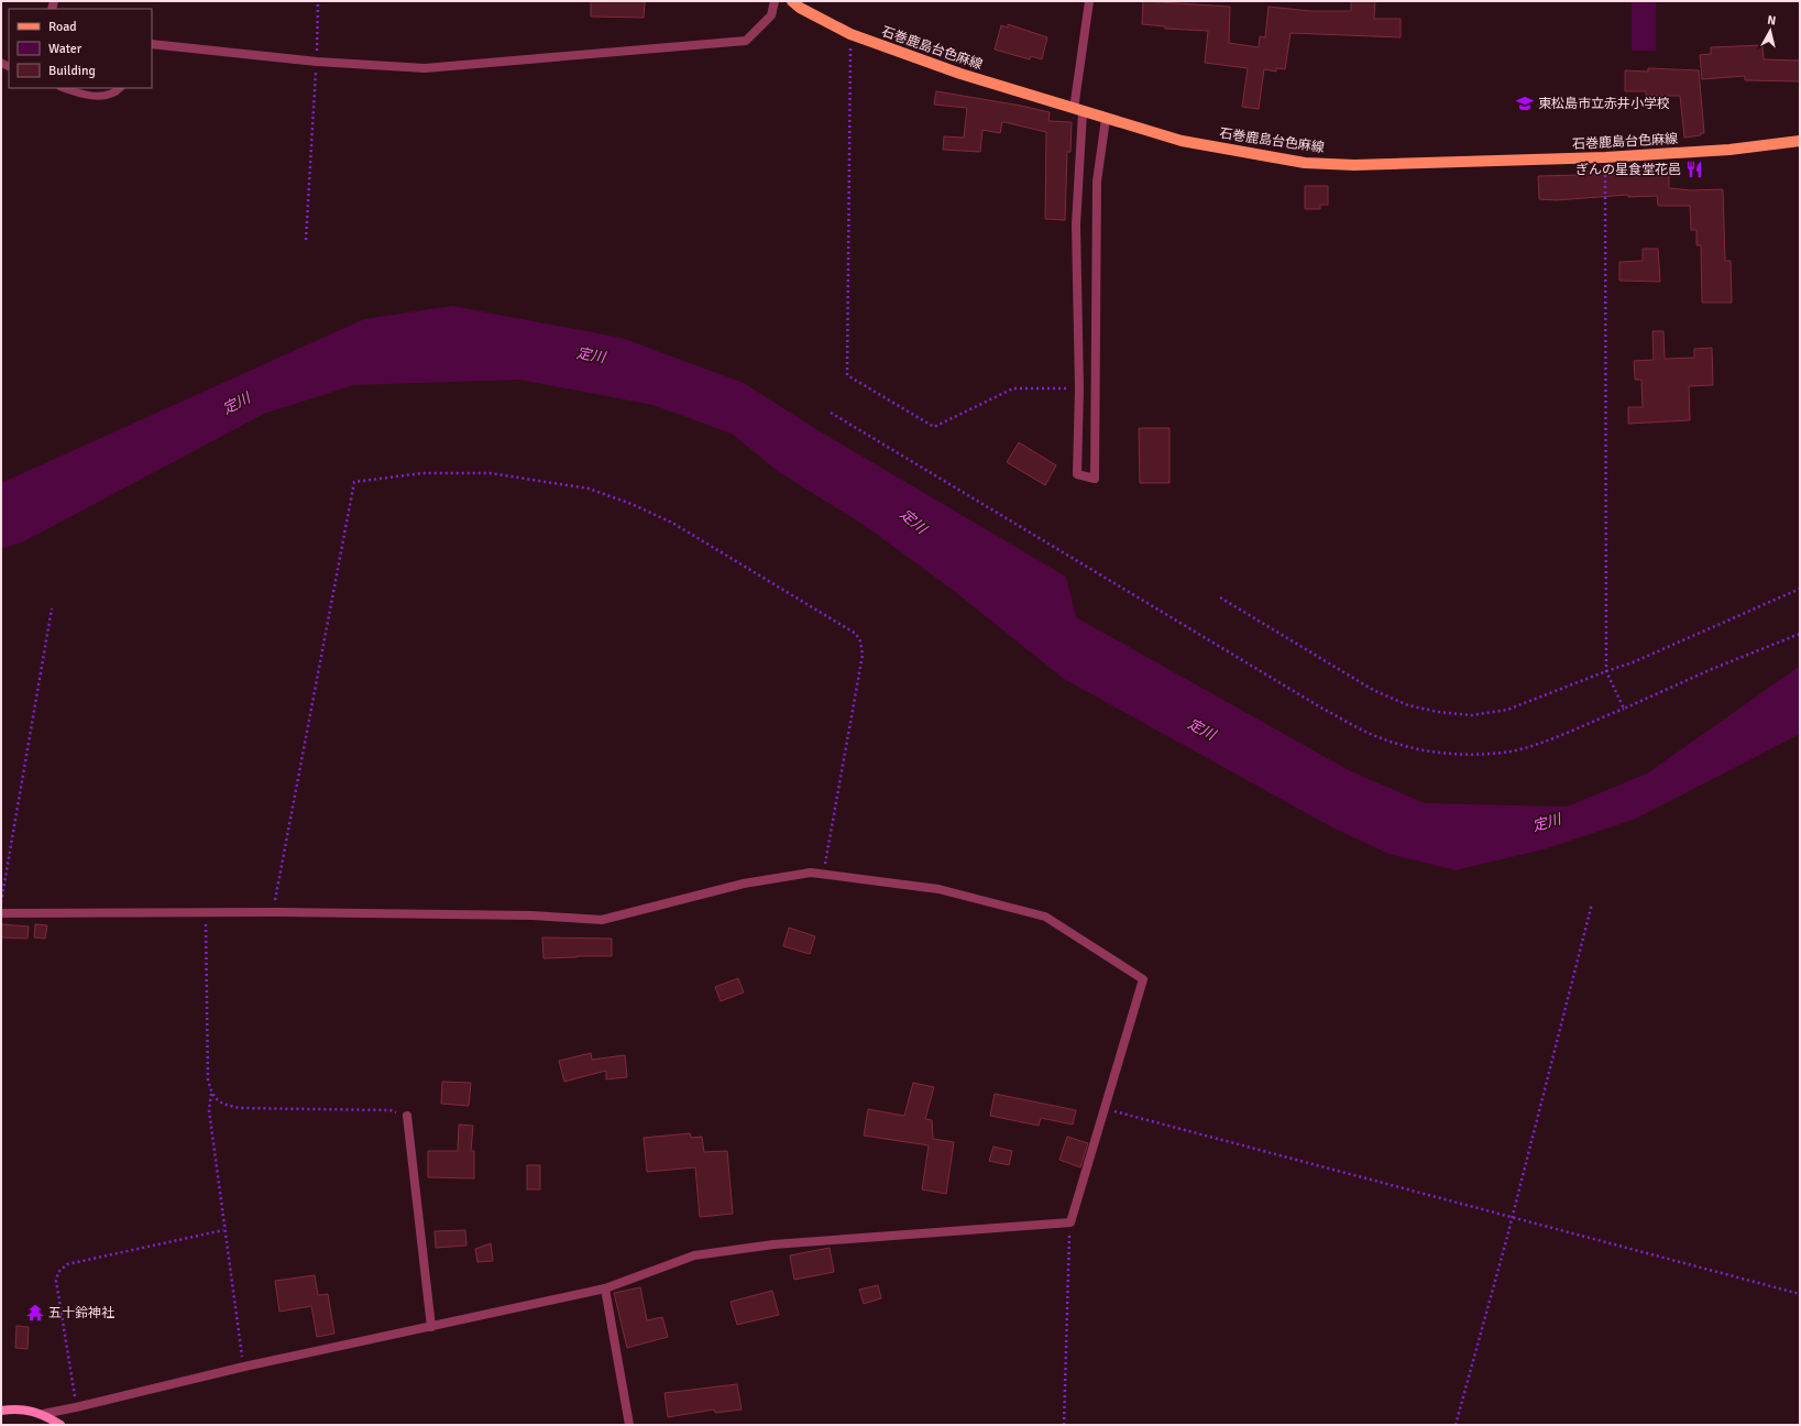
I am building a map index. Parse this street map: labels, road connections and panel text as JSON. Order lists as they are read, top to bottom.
{
  "streets": {
    "main road": ["石巻鹿島台色麻線"]
  },
  "water": ["定川"],
  "places": {
    "school or university": ["東松島市立赤井小学校"],
    "restaurant": ["ぎんの星食堂花邑"],
    "temple": ["五十鈴神社"]
  },
  "legend": ["Road", "Water", "Building"],
  "north": "top"
}
